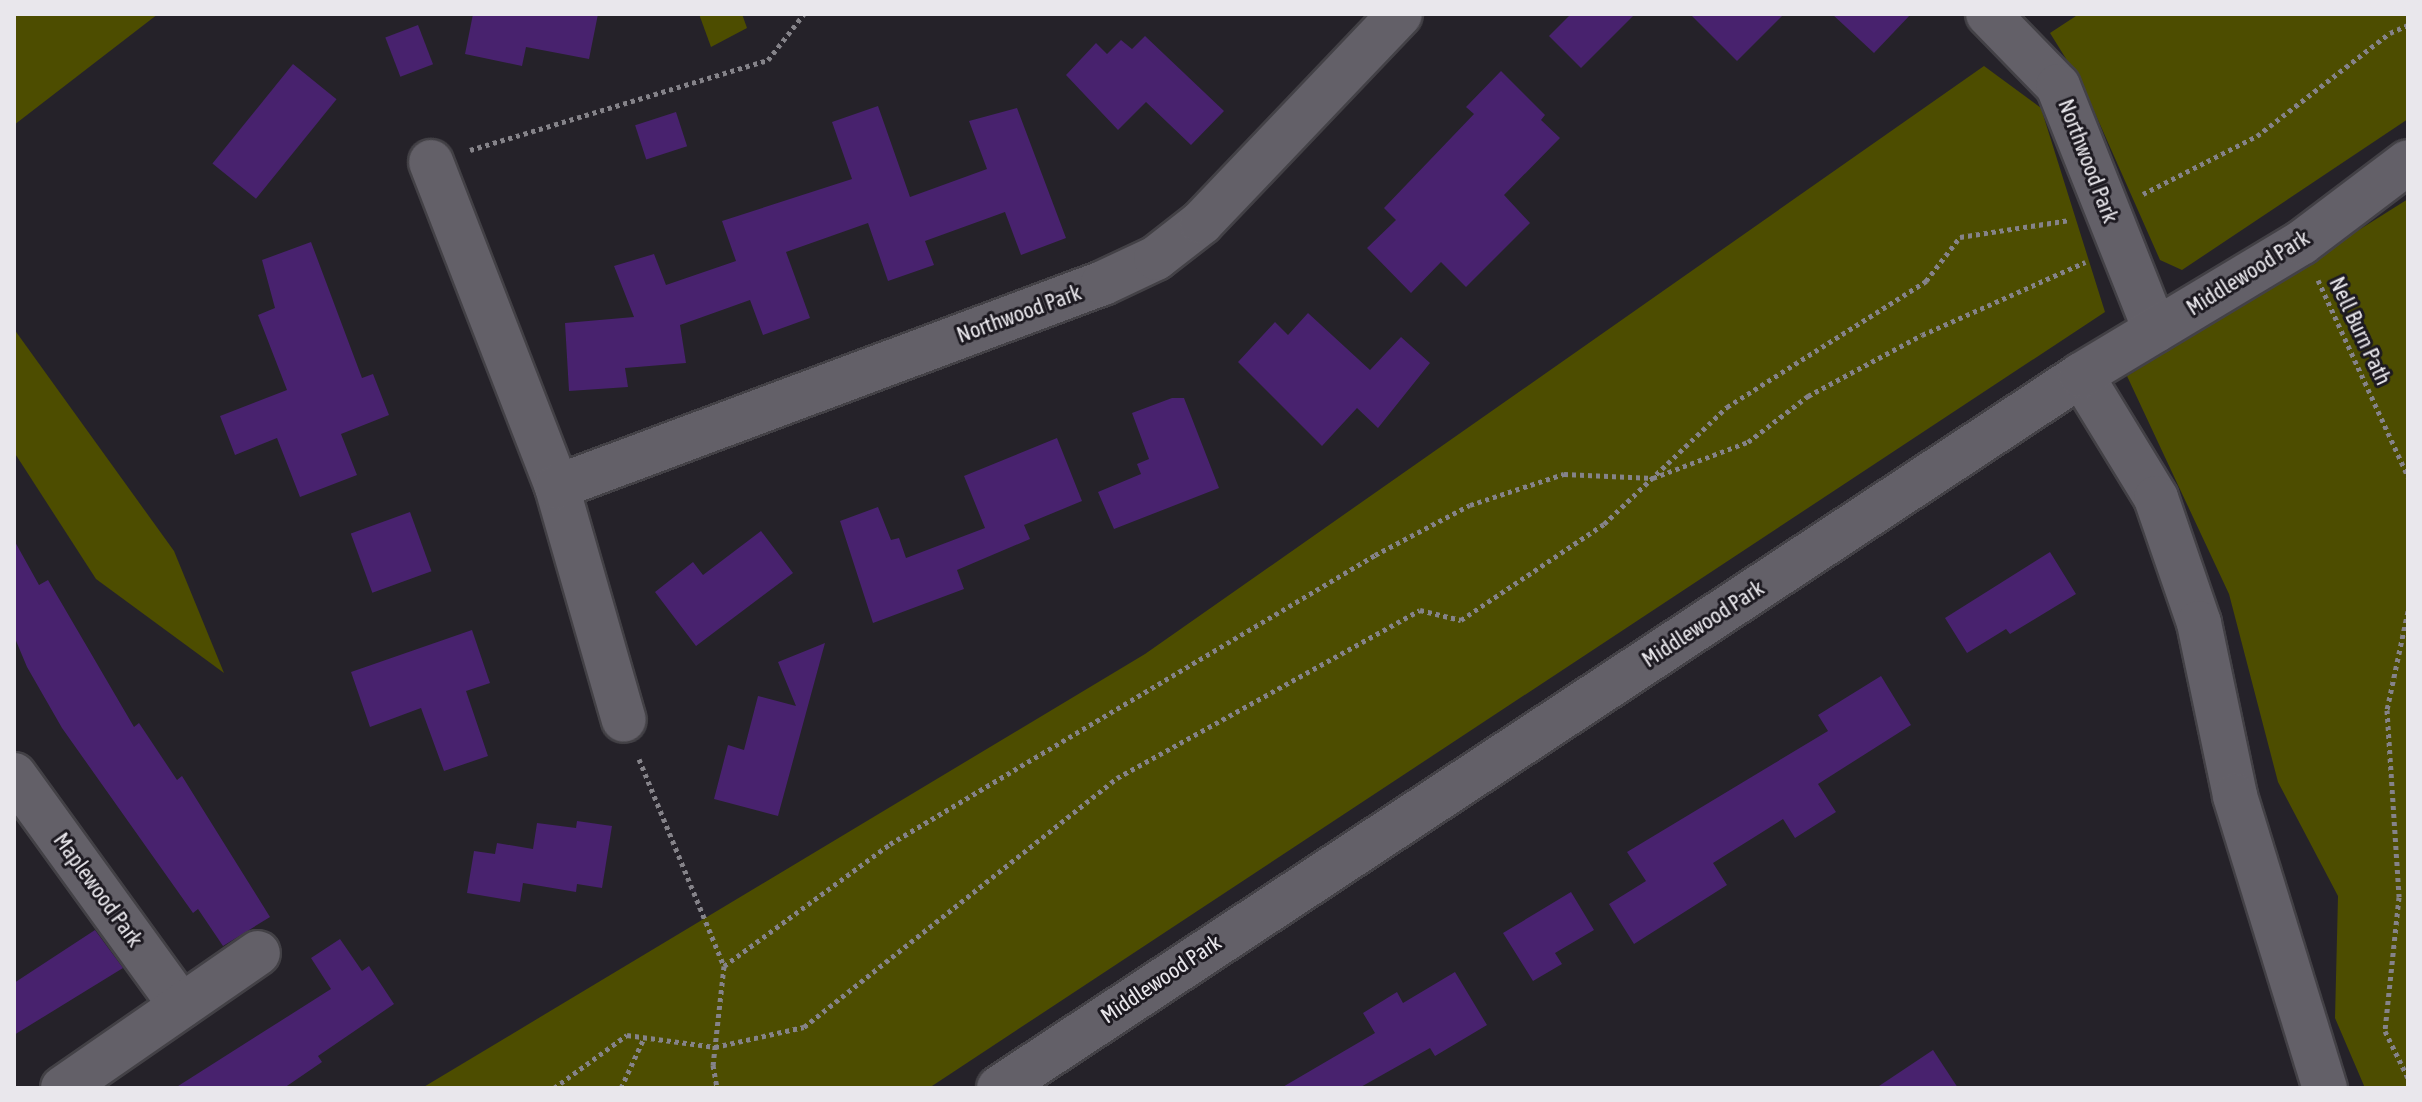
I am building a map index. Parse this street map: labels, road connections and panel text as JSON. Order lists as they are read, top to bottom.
{
  "streets": {
    "street": ["Northwood Park", "Middlewood Park", "Maplewood Park"],
    "path": ["Nell Burn Path"]
  },
  "crossings": [
    ["Northwood Park", "Middlewood Park"],
    ["Middlewood Park", "Nell Burn Path"]
  ]
}
